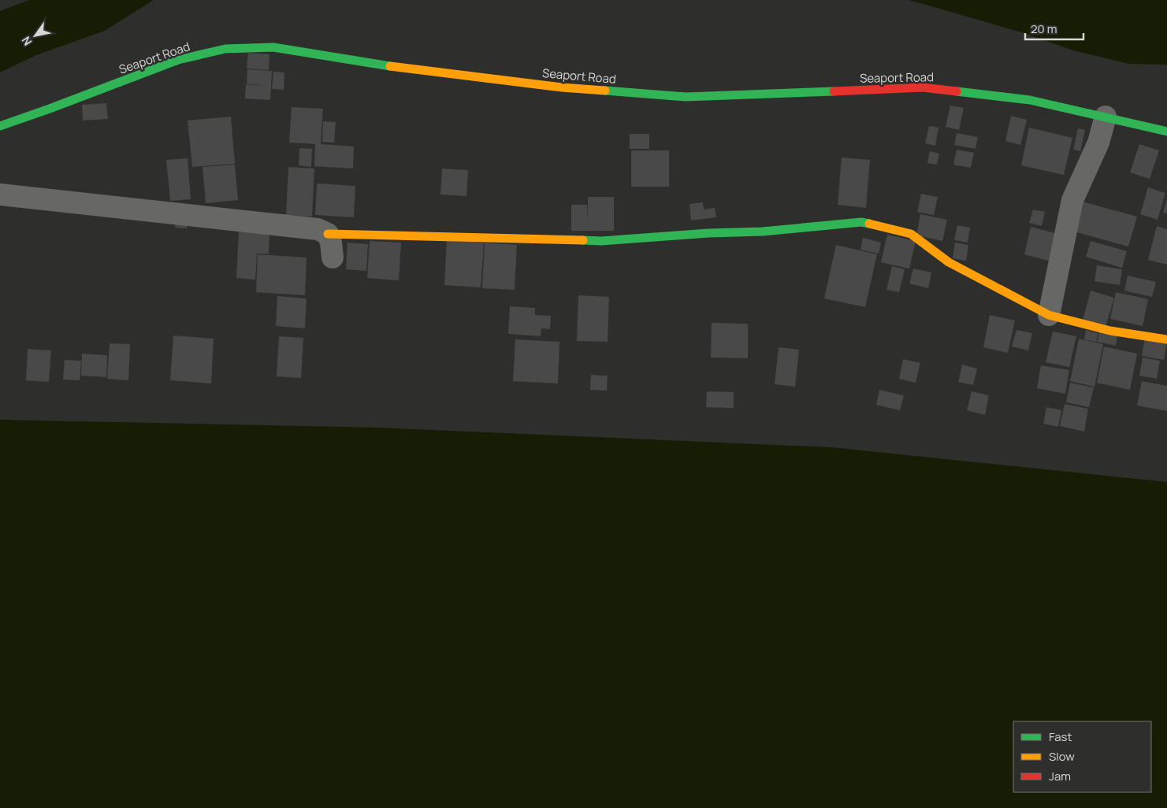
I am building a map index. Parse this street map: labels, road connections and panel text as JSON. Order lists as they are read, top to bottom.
{
  "streets": {
    "street": ["Seaport Road"]
  },
  "legend": ["Fast", "Slow", "Jam"],
  "scale_bar": "20 m",
  "north": "bottom left"
}
